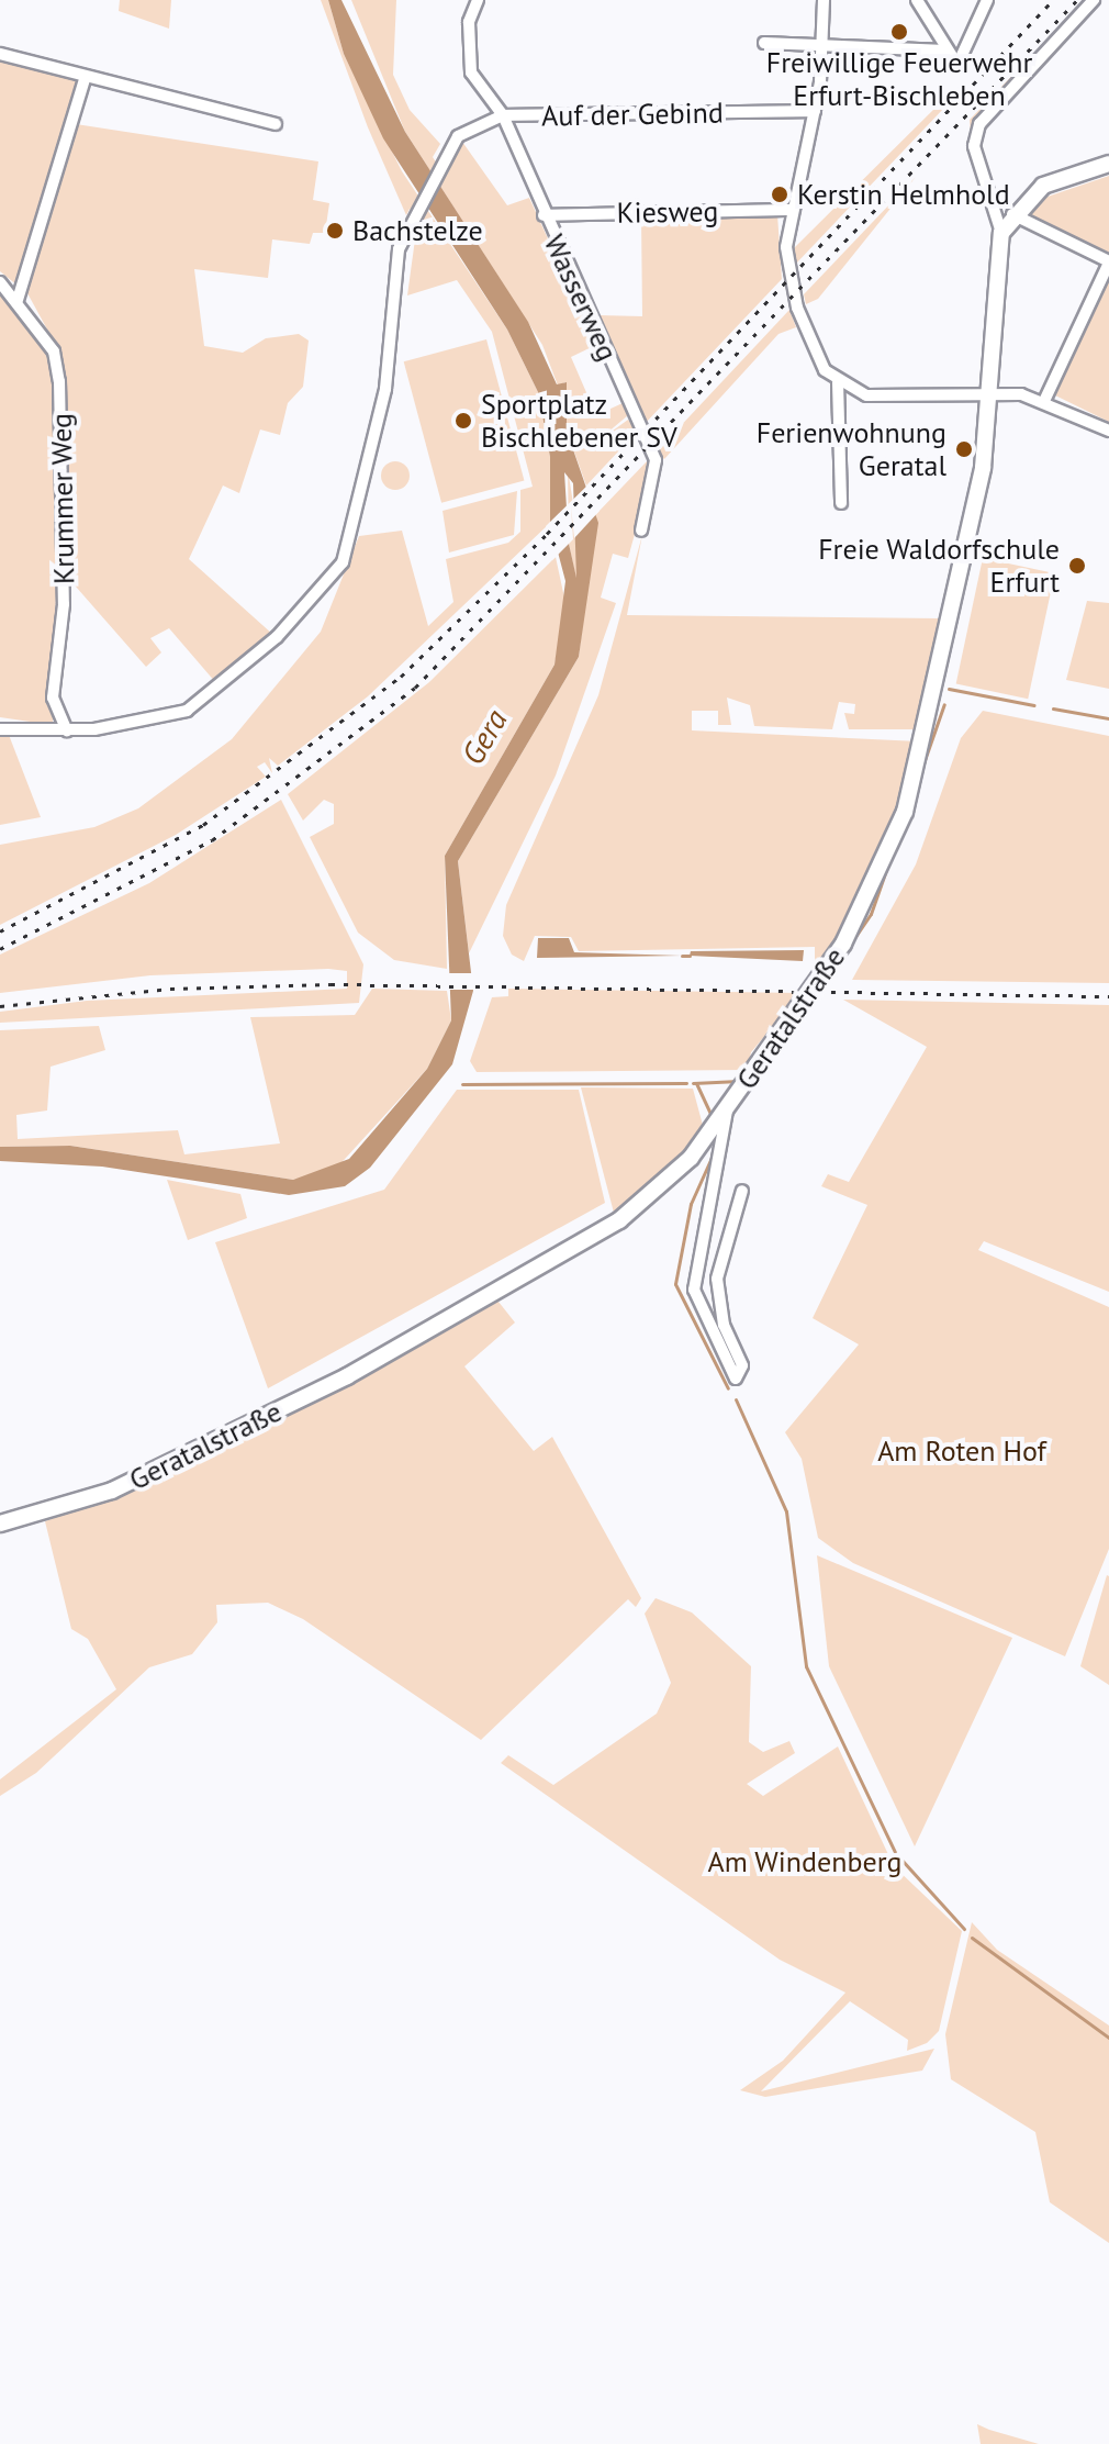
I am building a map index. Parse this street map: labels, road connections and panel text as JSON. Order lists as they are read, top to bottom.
{
  "streets": {
    "street": [
      "Auf der Gebind",
      "Kiesweg",
      "Wasserweg",
      "Krummer Weg",
      "Geratalstraße"
    ]
  },
  "crossings": [
    ["Auf der Gebind", "Wasserweg"],
    ["Kiesweg", "Wasserweg"]
  ],
  "water": ["Gera"],
  "parks": ["Am Roten Hof", "Am Windenberg"],
  "places": [
    "Freiwillige Feuerwehr Erfurt-Bischleben",
    "Kerstin Helmhold",
    "Bachstelze",
    "Sportplatz Bischlebener SV",
    "Ferienwohnung Geratal",
    "Freie Waldorfschule Erfurt"
  ]
}
